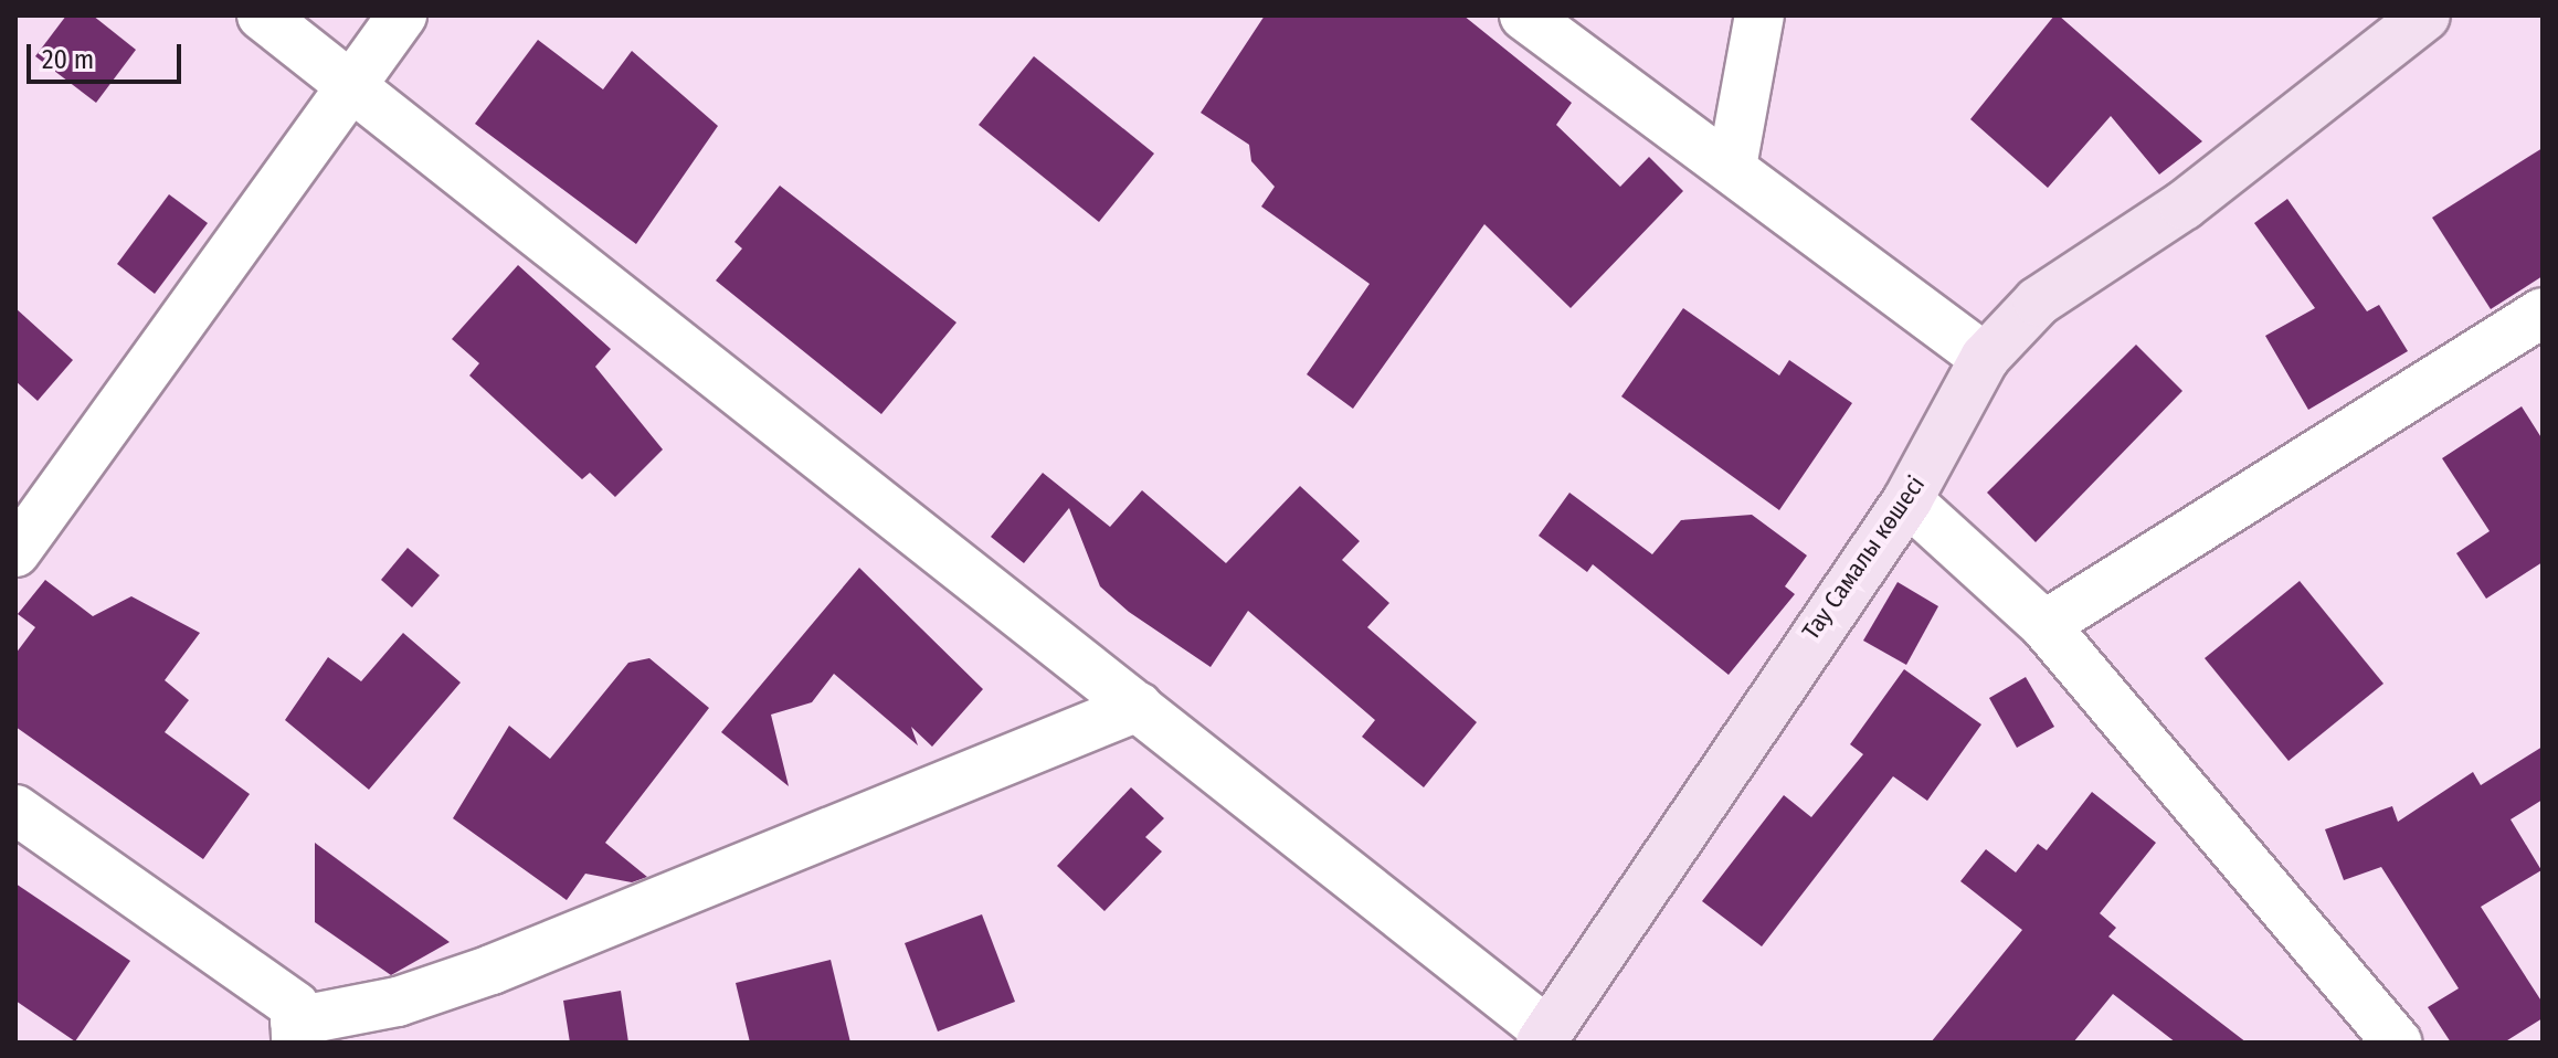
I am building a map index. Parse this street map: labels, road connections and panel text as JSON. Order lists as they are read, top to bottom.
{
  "streets": {
    "street": ["Тау Самалы көшесі"]
  },
  "scale_bar": "20 m"
}
